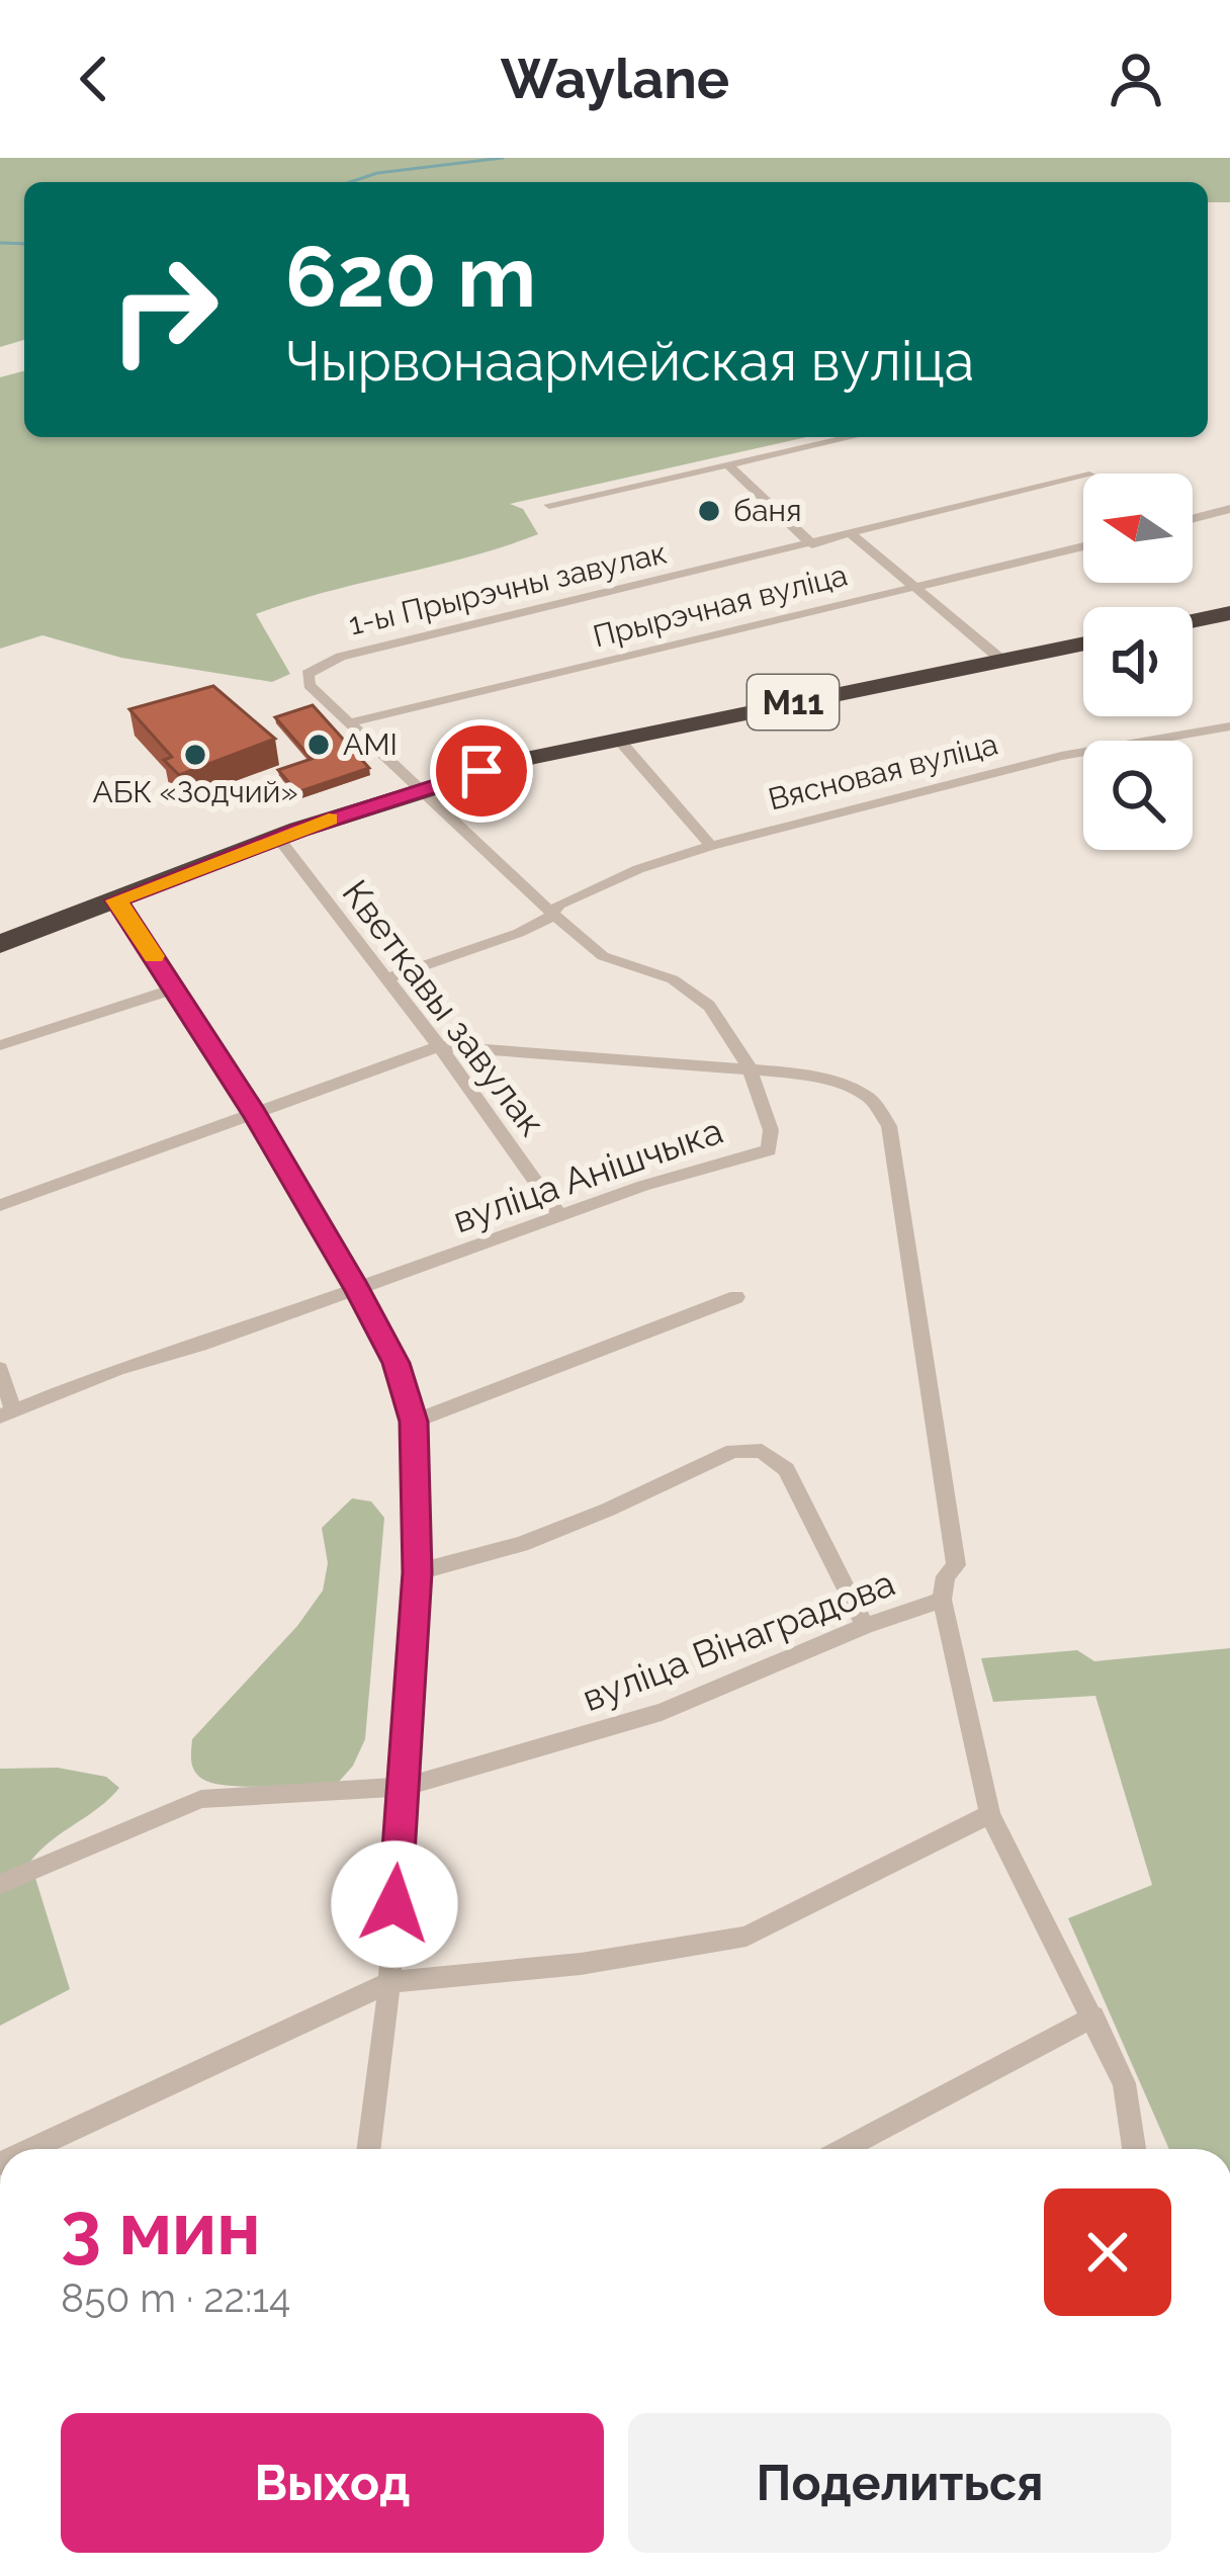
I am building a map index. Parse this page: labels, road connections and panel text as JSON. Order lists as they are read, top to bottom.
{
  "streets": {
    "highway": ["М11"],
    "street": [
      "1-ы Прырэчны завулак",
      "Прырэчная вуліца",
      "Вясновая вуліца",
      "Кветкавы завулак",
      "вуліца Анішчыка",
      "вуліца Вінаградова"
    ]
  },
  "crossings": [
    ["1-ы Прырэчны завулак", "вуліца Анішчыка"],
    ["Прырэчная вуліца", "вуліца Анішчыка"],
    ["М11", "Кветкавы завулак"],
    ["М11", "вуліца Анішчыка"],
    ["Вясновая вуліца", "Кветкавы завулак"],
    ["Вясновая вуліца", "вуліца Анішчыка"],
    ["Кветкавы завулак", "вуліца Анішчыка"]
  ],
  "places": ["баня", "AMI", "АБК «Зодчий»"],
  "north": "left",
  "page": {
    "header": "Waylane",
    "turn": ["620 m", "Чырвонаармейская вуліца"],
    "heading": ["3 мин", "850 m · 22:14"],
    "buttons": ["Выход", "Поделиться"]
  }
}
